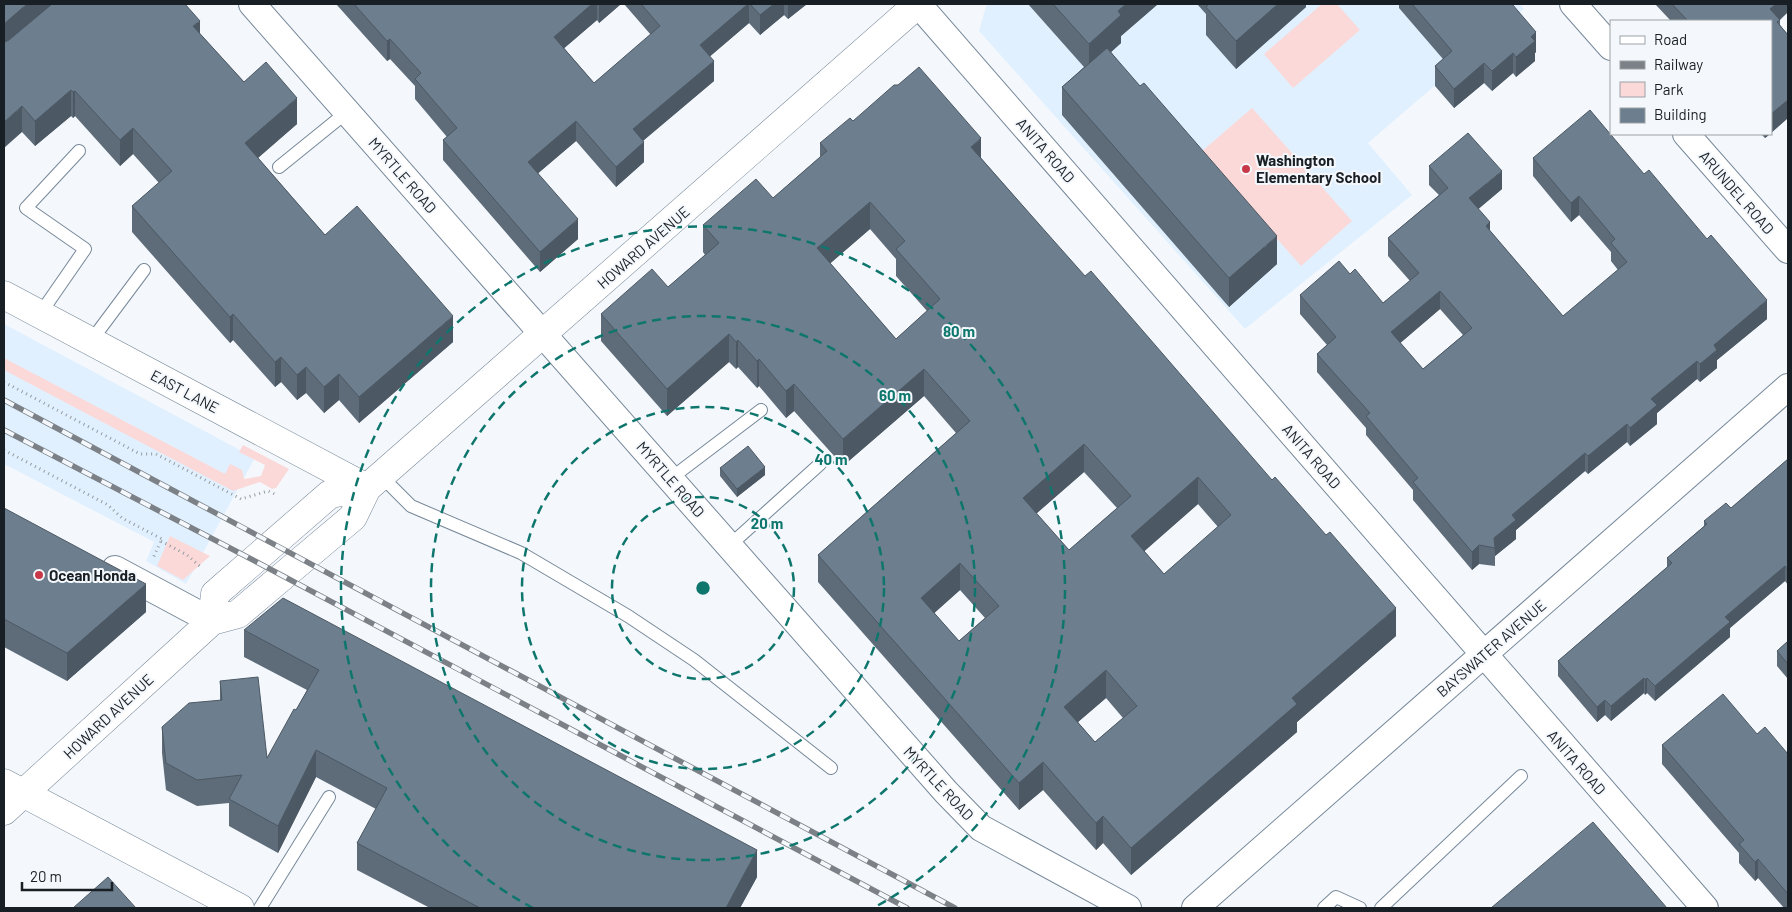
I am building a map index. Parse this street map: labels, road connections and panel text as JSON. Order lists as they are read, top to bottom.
{
  "streets": {
    "street": [
      "ANITA ROAD",
      "MYRTLE ROAD",
      "ARUNDEL ROAD",
      "HOWARD AVENUE",
      "EAST LANE",
      "BAYSWATER AVENUE"
    ]
  },
  "crossings": [
    ["ANITA ROAD", "HOWARD AVENUE"],
    ["ANITA ROAD", "BAYSWATER AVENUE"],
    ["MYRTLE ROAD", "HOWARD AVENUE"],
    ["HOWARD AVENUE", "EAST LANE"]
  ],
  "places": ["Washington Elementary School", "Ocean Honda"],
  "legend": [
    "Road",
    "Railway",
    "Park",
    "Building"
  ],
  "scale_bar": "20 m",
  "rings": [
    "80 m",
    "60 m",
    "40 m",
    "20 m"
  ]
}
